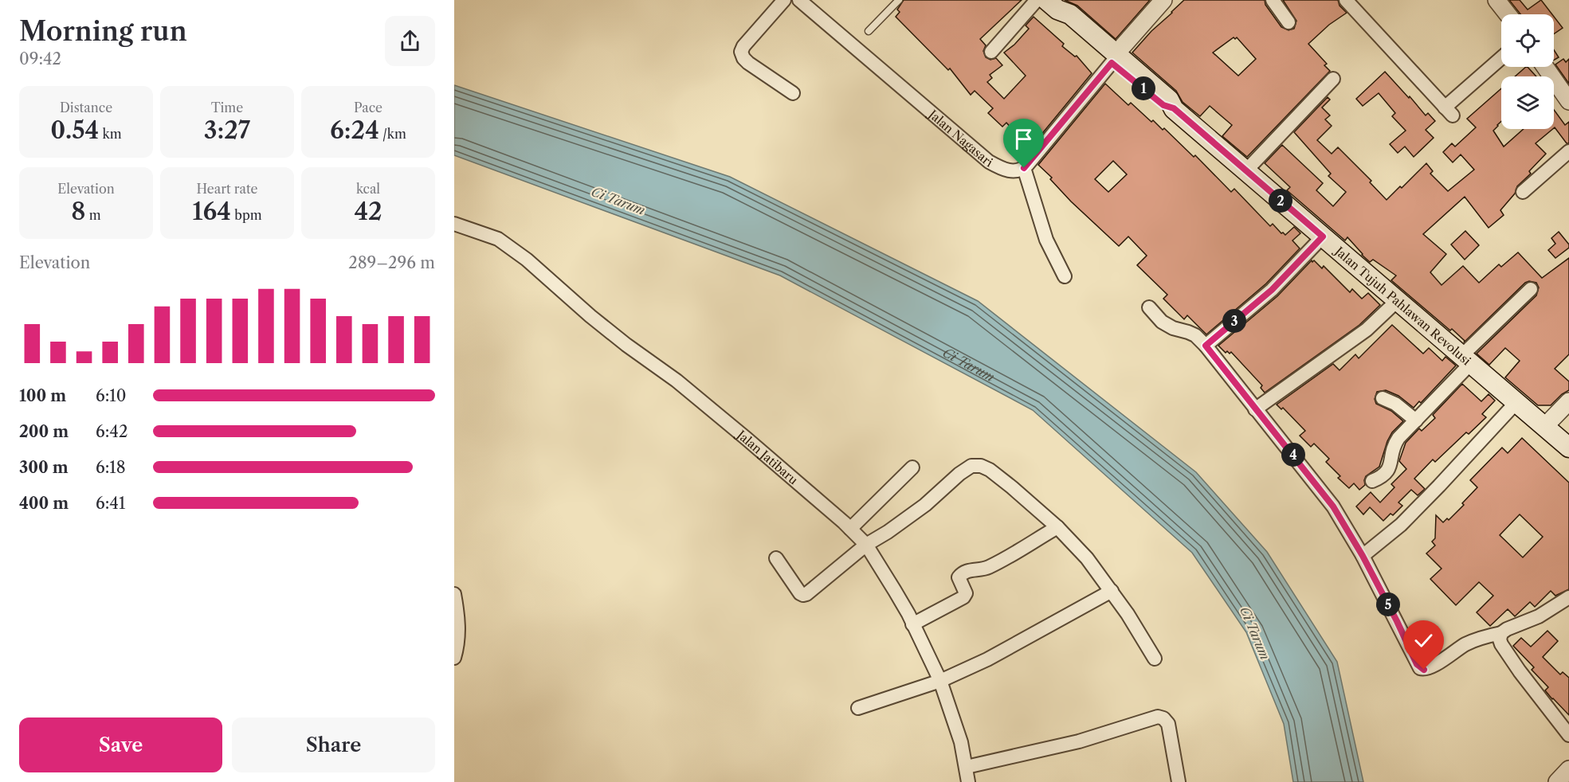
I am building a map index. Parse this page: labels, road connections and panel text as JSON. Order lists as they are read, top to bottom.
{
  "streets": {
    "main road": ["Jalan Tujuh Pahlawan Revolusi"],
    "street": ["Jalan Nagasari", "Jalan Jatibaru"]
  },
  "water": ["Ci Tarum"],
  "page": {
    "heading": ["Morning run", "09:42"],
    "pins": [
      "1",
      "2",
      "3",
      "4",
      "5"
    ],
    "stats": [
      ["Distance", "0.54 km"],
      ["Time", "3:27"],
      ["Pace", "6:24 /km"],
      ["Elevation", "8 m"],
      ["Heart rate", "164 bpm"],
      ["kcal", "42"]
    ],
    "chart": ["Elevation", "289–296 m"],
    "list": [
      {
        "name": "100 m",
        "note": "6:10"
      },
      {
        "name": "200 m",
        "note": "6:42"
      },
      {
        "name": "300 m",
        "note": "6:18"
      },
      {
        "name": "400 m",
        "note": "6:41"
      }
    ],
    "buttons": ["Save", "Share"]
  }
}
